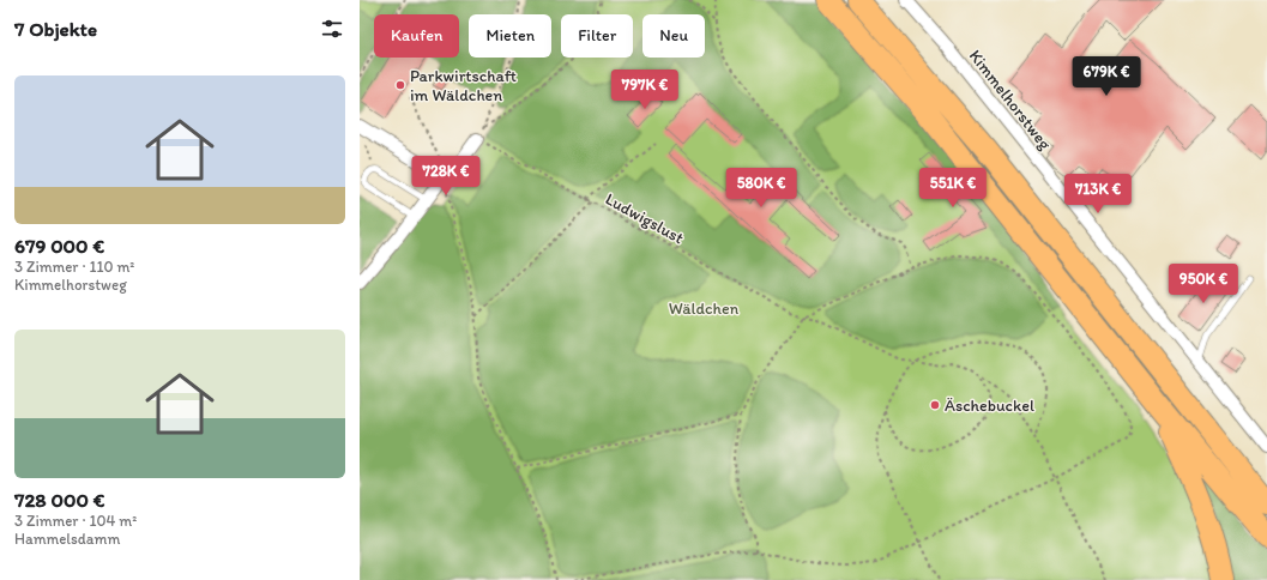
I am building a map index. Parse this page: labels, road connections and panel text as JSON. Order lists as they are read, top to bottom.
{
  "streets": {
    "street": ["Kimmelhorstweg"],
    "path": ["Ludwigslust"]
  },
  "parks": ["Wäldchen"],
  "places": ["Parkwirtschaft im Wäldchen", "Äschebuckel"],
  "page": {
    "heading": "7 Objekte",
    "chip": [
      "Kaufen",
      "Mieten",
      "Filter",
      "Neu"
    ],
    "price": [
      "679K €",
      "797K €",
      "728K €",
      "580K €",
      "551K €",
      "713K €",
      "950K €"
    ],
    "list": [
      {
        "name": "679 000 €",
        "note": "3 Zimmer · 110 m² · Kimmelhorstweg"
      },
      {
        "name": "728 000 €",
        "note": "3 Zimmer · 104 m² · Hammelsdamm"
      }
    ]
  }
}
